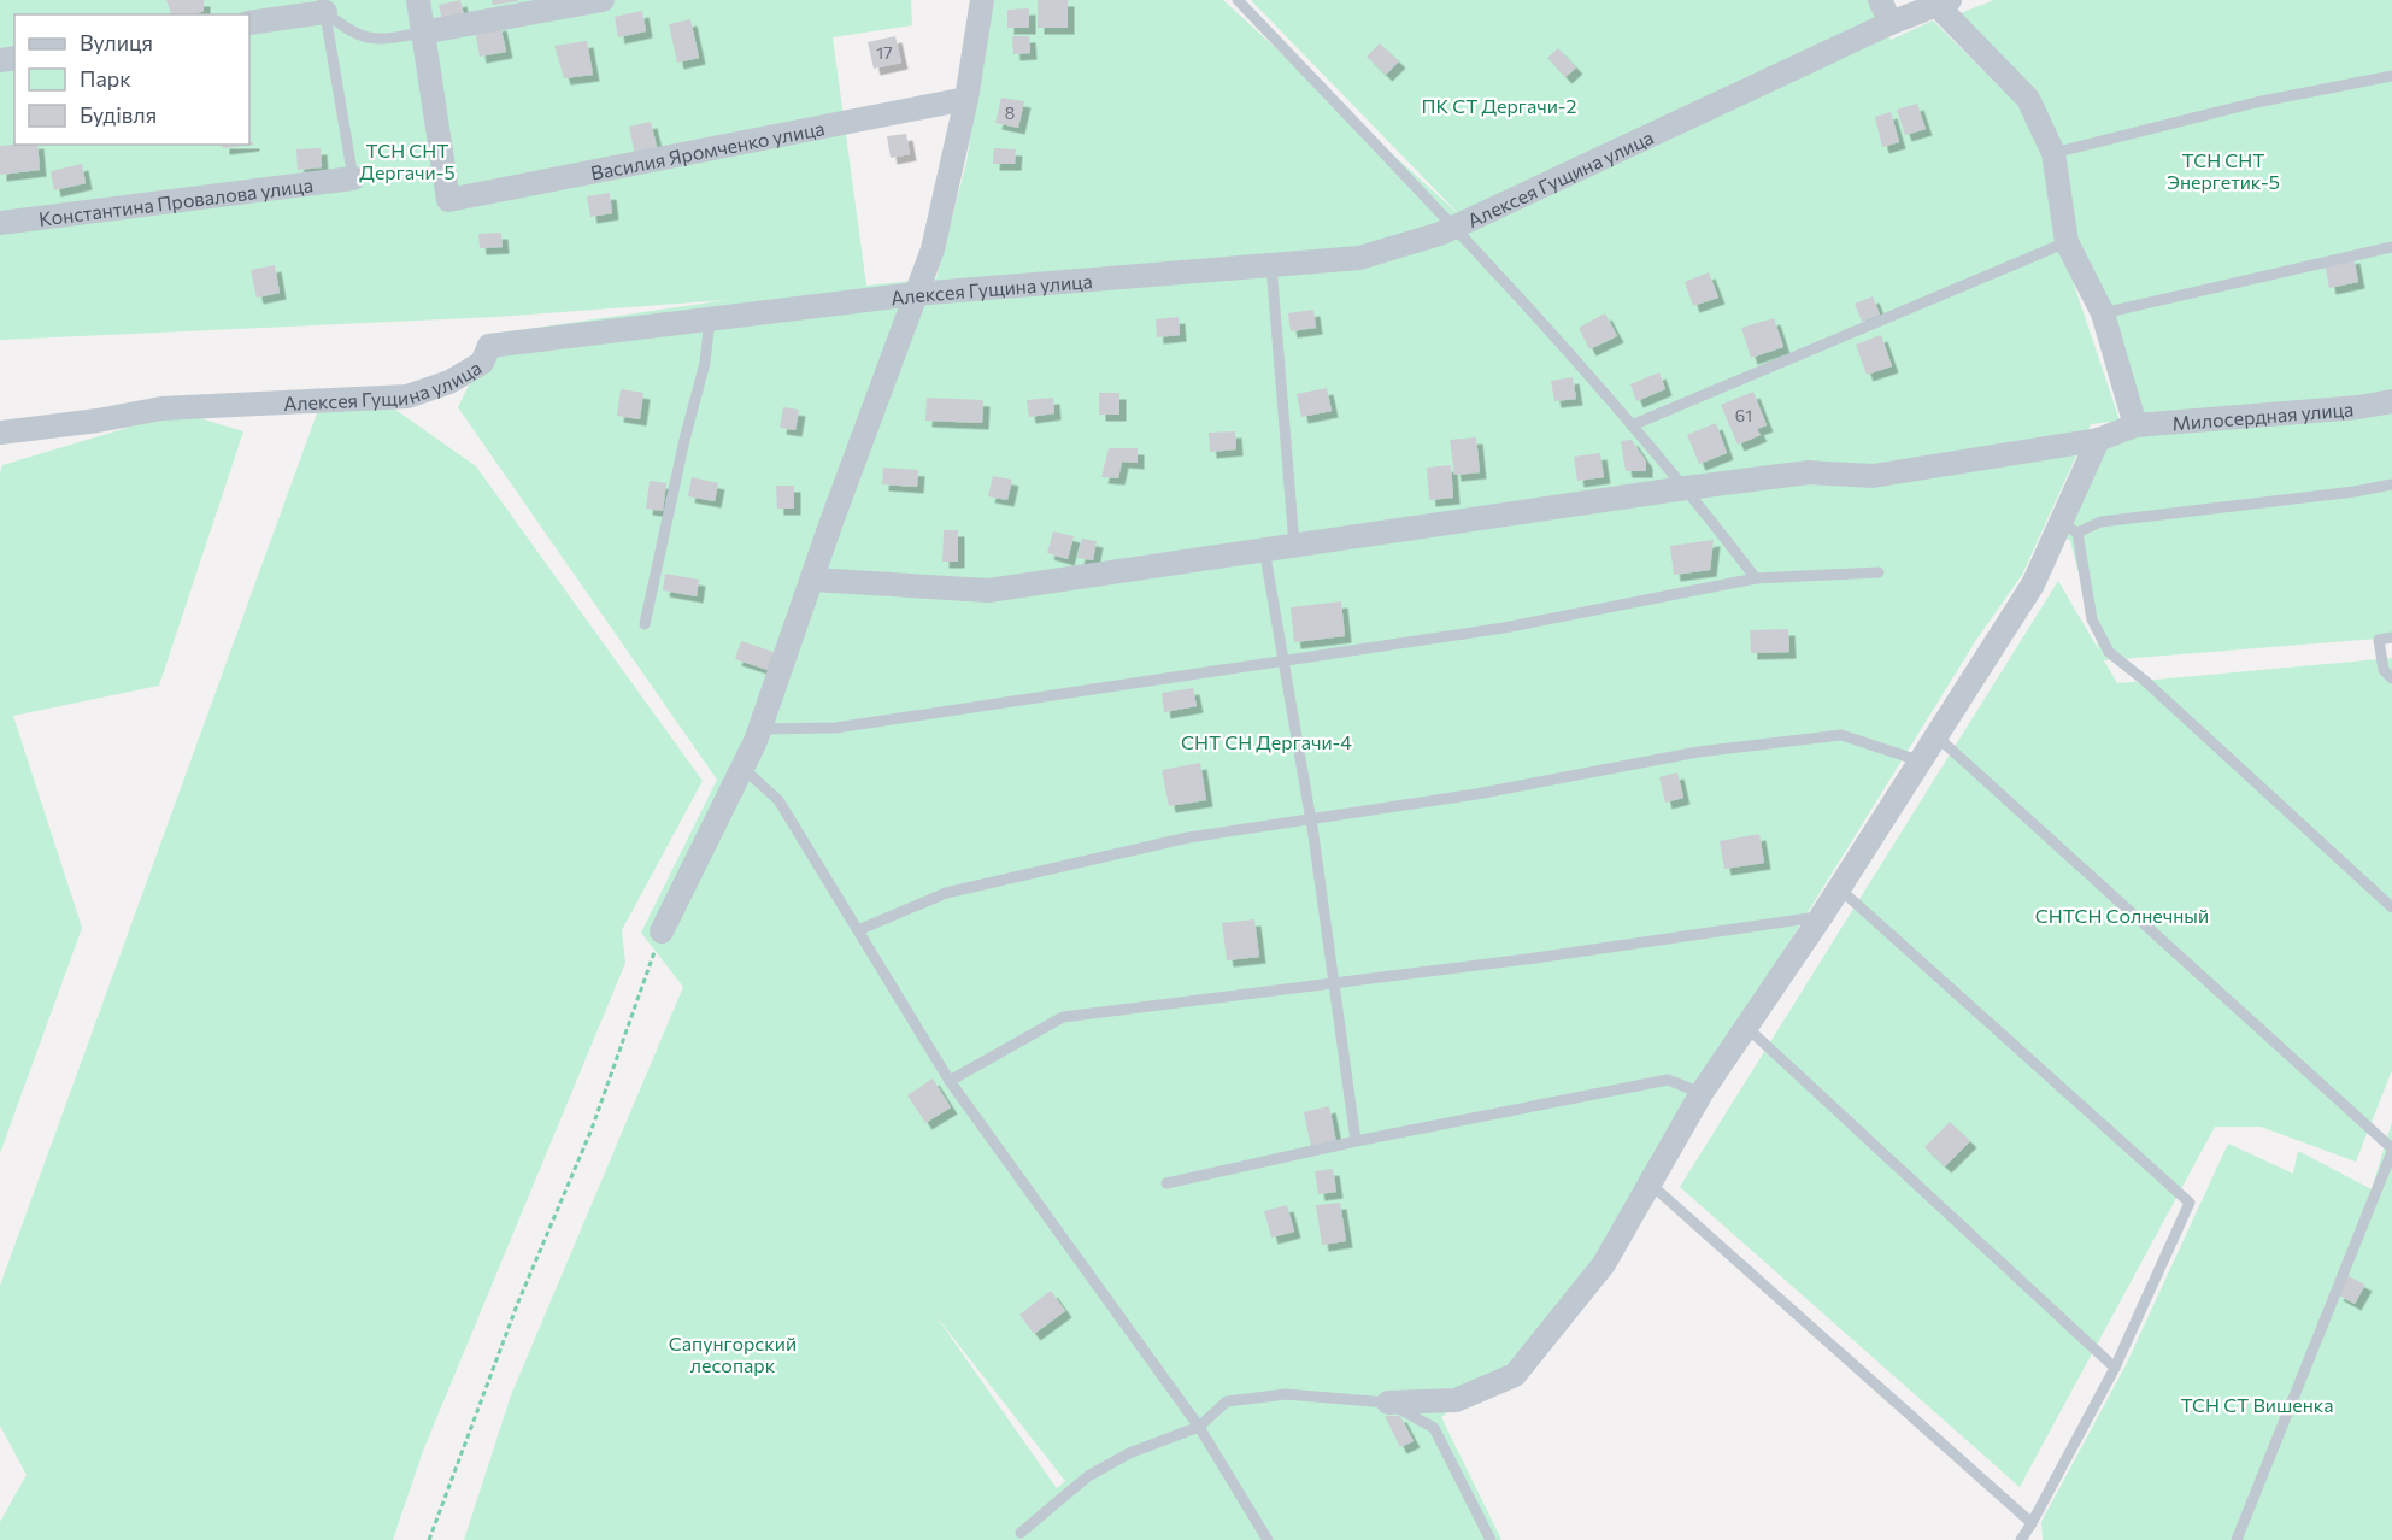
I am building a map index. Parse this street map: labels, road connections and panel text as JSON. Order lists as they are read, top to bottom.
{
  "streets": {
    "street": [
      "Василия Яромченко улица",
      "Алексея Гущина улица",
      "Константина Провалова улица",
      "Милосердная улица"
    ]
  },
  "parks": [
    "ПК СТ Дергачи-2",
    "ТСН СНТ Дергачи-5",
    "ТСН СНТ Энергетик-5",
    "СНТ СН Дергачи-4",
    "СНТСН Солнечный",
    "Сапунгорский лесопарк",
    "ТСН СТ Вишенка"
  ],
  "house_numbers": ["17", "8", "61"],
  "legend": ["Вулиця", "Парк", "Будівля"]
}
